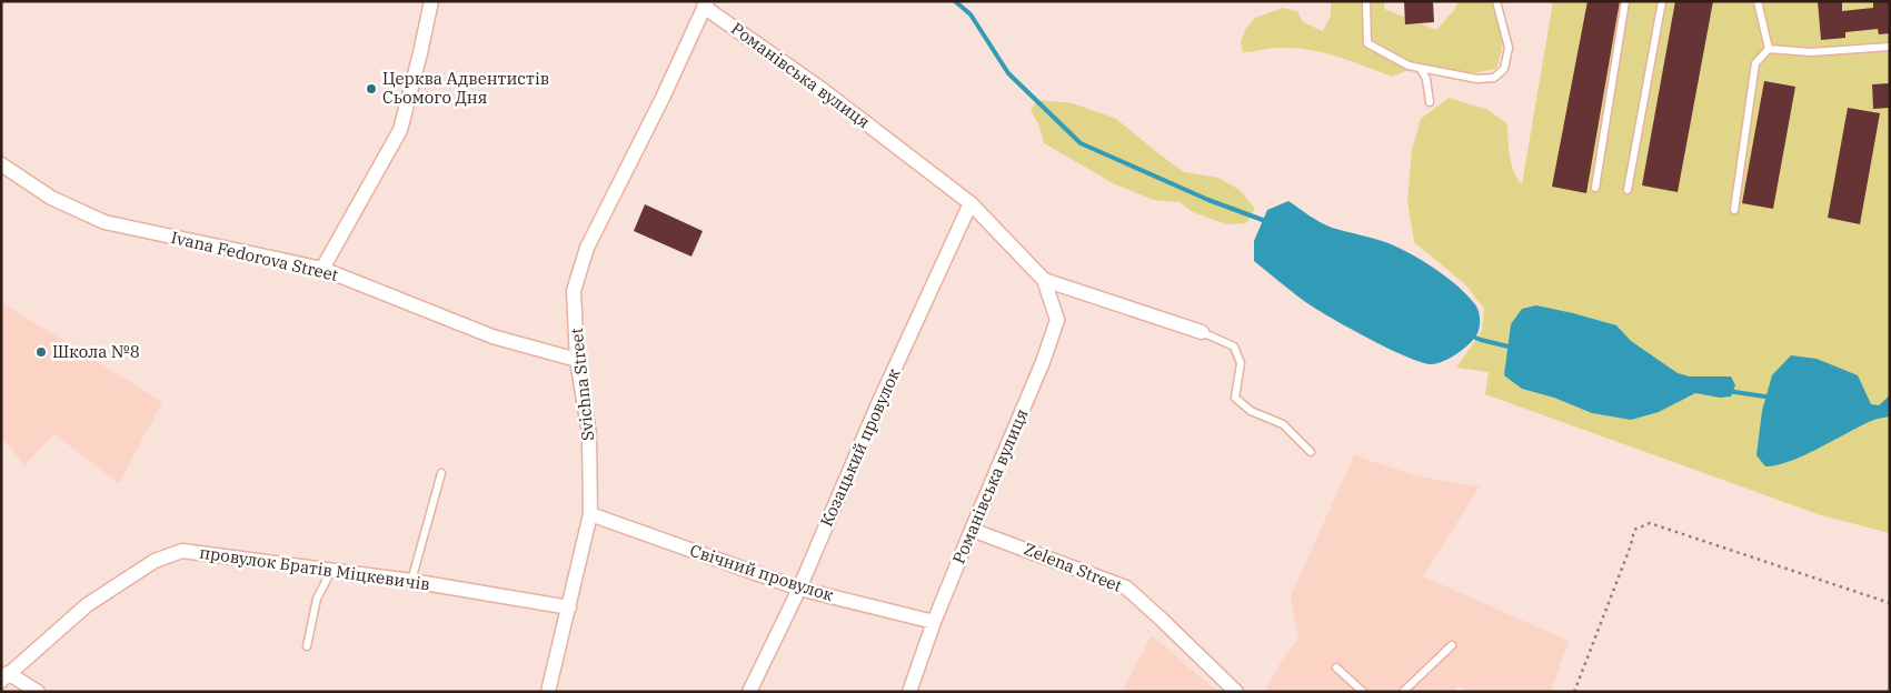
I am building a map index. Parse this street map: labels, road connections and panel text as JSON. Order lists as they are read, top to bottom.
{
  "streets": {
    "street": [
      "Романівська вулиця",
      "Ivana Fedorova Street",
      "Svichna Street",
      "Козацький провулок",
      "Zelena Street",
      "провулок Братів Міцкевичів",
      "Свічний провулок"
    ]
  },
  "crossings": [
    ["Романівська вулиця", "Svichna Street"],
    ["Романівська вулиця", "Козацький провулок"],
    ["Романівська вулиця", "Zelena Street"],
    ["Романівська вулиця", "Свічний провулок"],
    ["Ivana Fedorova Street", "Svichna Street"],
    ["Svichna Street", "провулок Братів Міцкевичів"],
    ["Svichna Street", "Свічний провулок"],
    ["Козацький провулок", "Свічний провулок"]
  ],
  "places": ["Церква Адвентистiв Сьомого Дня", "Школа №8"]
}
